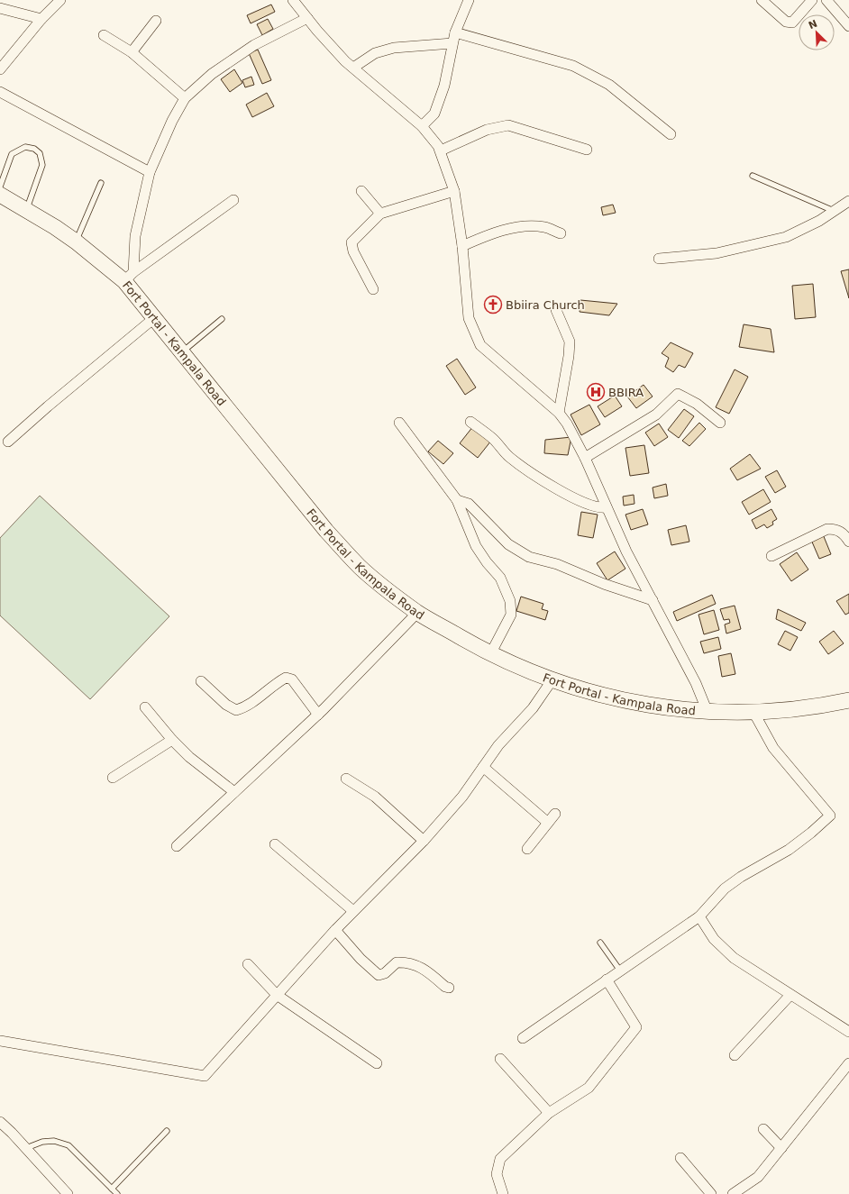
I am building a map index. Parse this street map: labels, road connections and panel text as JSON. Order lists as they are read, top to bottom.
{
  "streets": {
    "main road": ["Fort Portal - Kampala Road"]
  },
  "places": {
    "church": ["Bbiira Church"],
    "hospital": ["BBIRA"]
  },
  "north": "top left"
}
